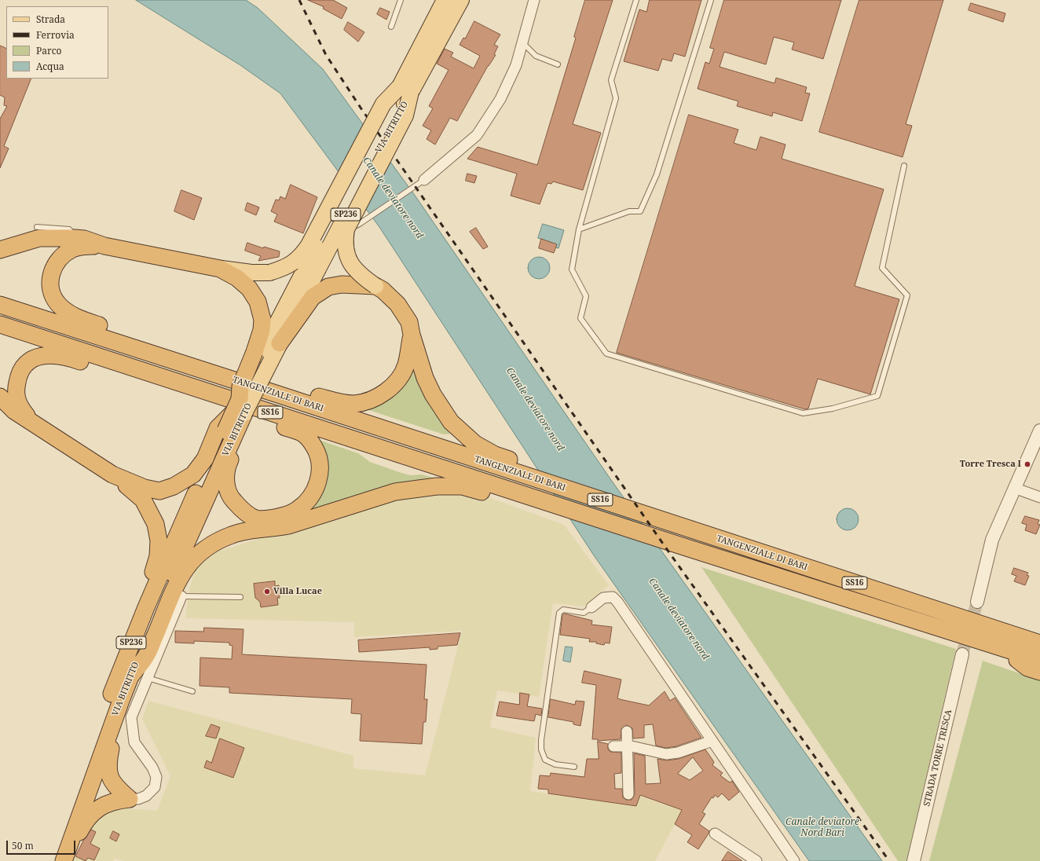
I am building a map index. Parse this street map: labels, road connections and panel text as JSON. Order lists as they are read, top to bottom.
{
  "streets": {
    "highway": [
      "VIA BITRITTO",
      "SP236",
      "TANGENZIALE DI BARI",
      "SS16"
    ],
    "street": ["STRADA TORRE TRESCA"]
  },
  "crossings": [
    ["VIA BITRITTO", "TANGENZIALE DI BARI"]
  ],
  "water": ["Canale deviatore nord", "Canale deviatore Nord Bari"],
  "places": ["Torre Tresca I", "Villa Lucae"],
  "legend": [
    "Strada",
    "Ferrovia",
    "Parco",
    "Acqua"
  ],
  "scale_bar": "50 m"
}
